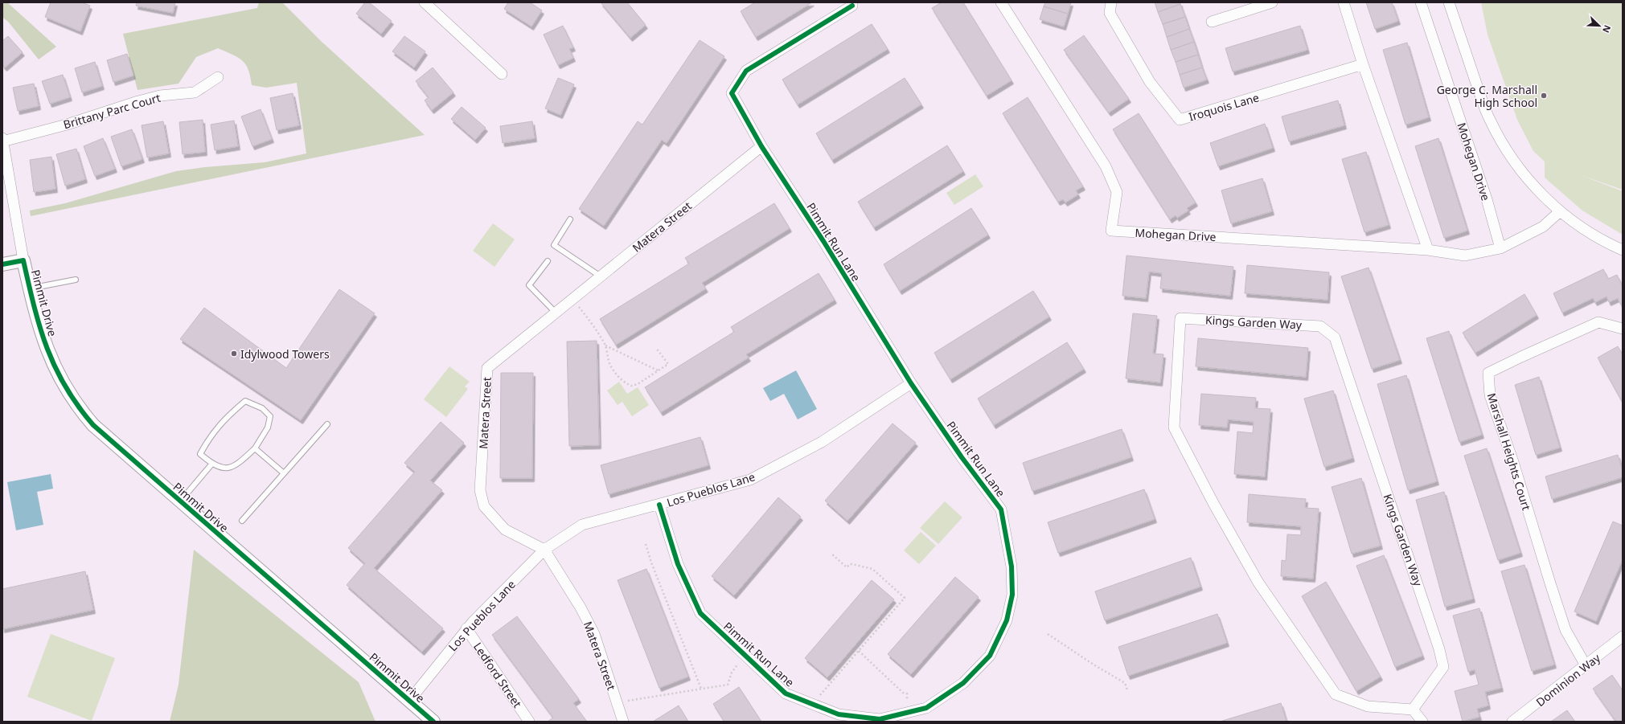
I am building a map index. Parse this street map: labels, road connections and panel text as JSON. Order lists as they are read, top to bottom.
{
  "streets": {
    "street": [
      "Iroquois Lane",
      "Brittany Parc Court",
      "Mohegan Drive",
      "Matera Street",
      "Pimmit Run Lane",
      "Pimmit Drive",
      "Kings Garden Way",
      "Marshall Heights Court",
      "Los Pueblos Lane",
      "Ledford Street",
      "Dominion Way"
    ]
  },
  "crossings": [
    ["Matera Street", "Pimmit Run Lane"],
    ["Matera Street", "Los Pueblos Lane"],
    ["Pimmit Run Lane", "Los Pueblos Lane"],
    ["Pimmit Drive", "Los Pueblos Lane"],
    ["Marshall Heights Court", "Dominion Way"],
    ["Los Pueblos Lane", "Ledford Street"]
  ],
  "places": ["George C. Marshall High School", "Idylwood Towers"],
  "north": "bottom right"
}
